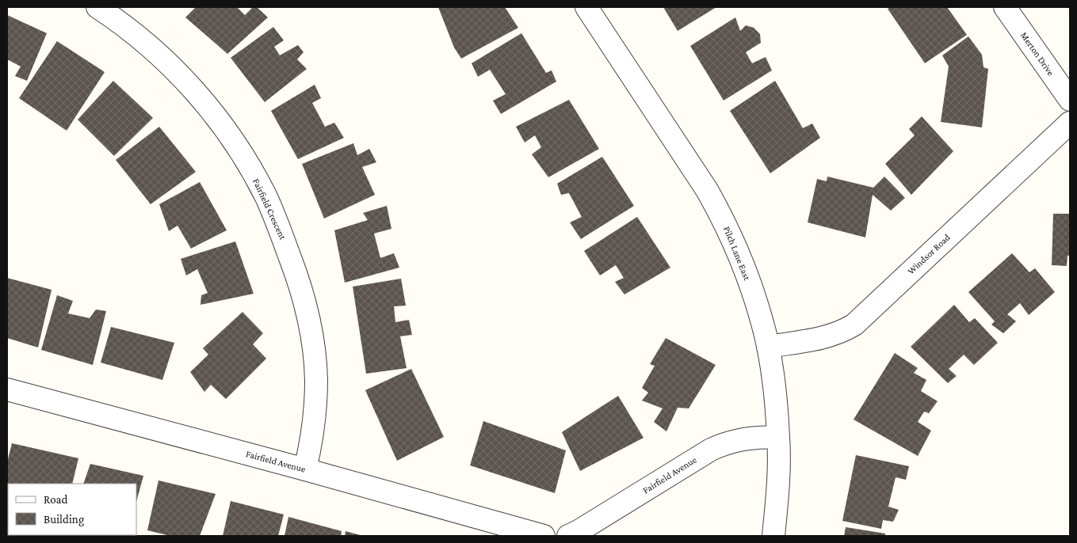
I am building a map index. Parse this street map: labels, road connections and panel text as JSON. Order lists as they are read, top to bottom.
{
  "streets": {
    "street": [
      "Merton Drive",
      "Fairfield Crescent",
      "Pilch Lane East",
      "Windsor Road",
      "Fairfield Avenue"
    ]
  },
  "crossings": [
    ["Fairfield Crescent", "Fairfield Avenue"],
    ["Pilch Lane East", "Windsor Road"],
    ["Pilch Lane East", "Fairfield Avenue"]
  ],
  "legend": ["Road", "Building"]
}
